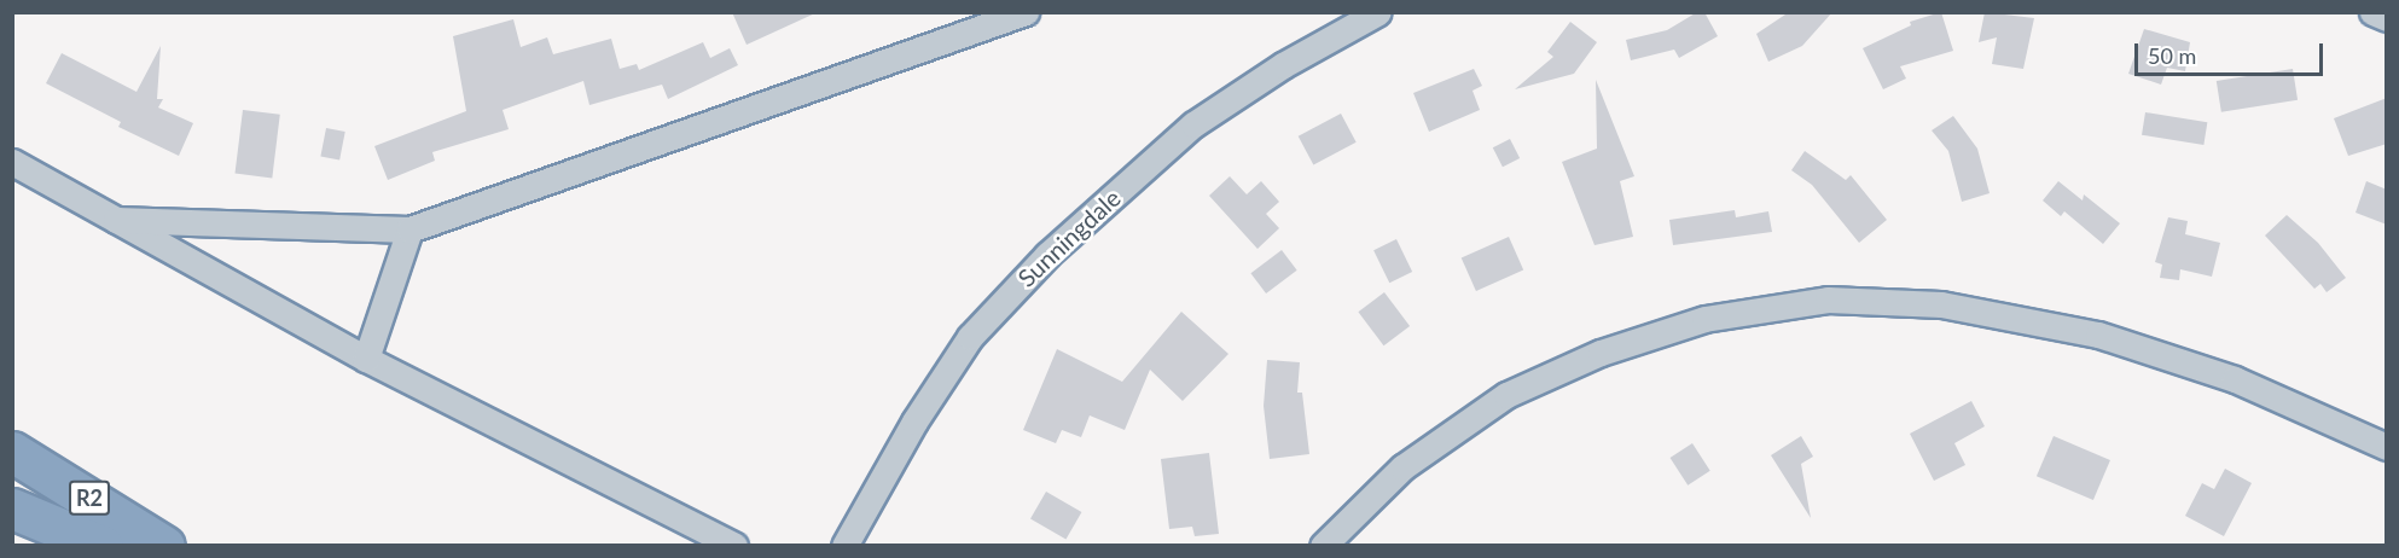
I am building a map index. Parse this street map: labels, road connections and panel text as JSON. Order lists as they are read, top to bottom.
{
  "streets": {
    "highway": ["R2"],
    "street": ["Sunningdale"]
  },
  "scale_bar": "50 m"
}
